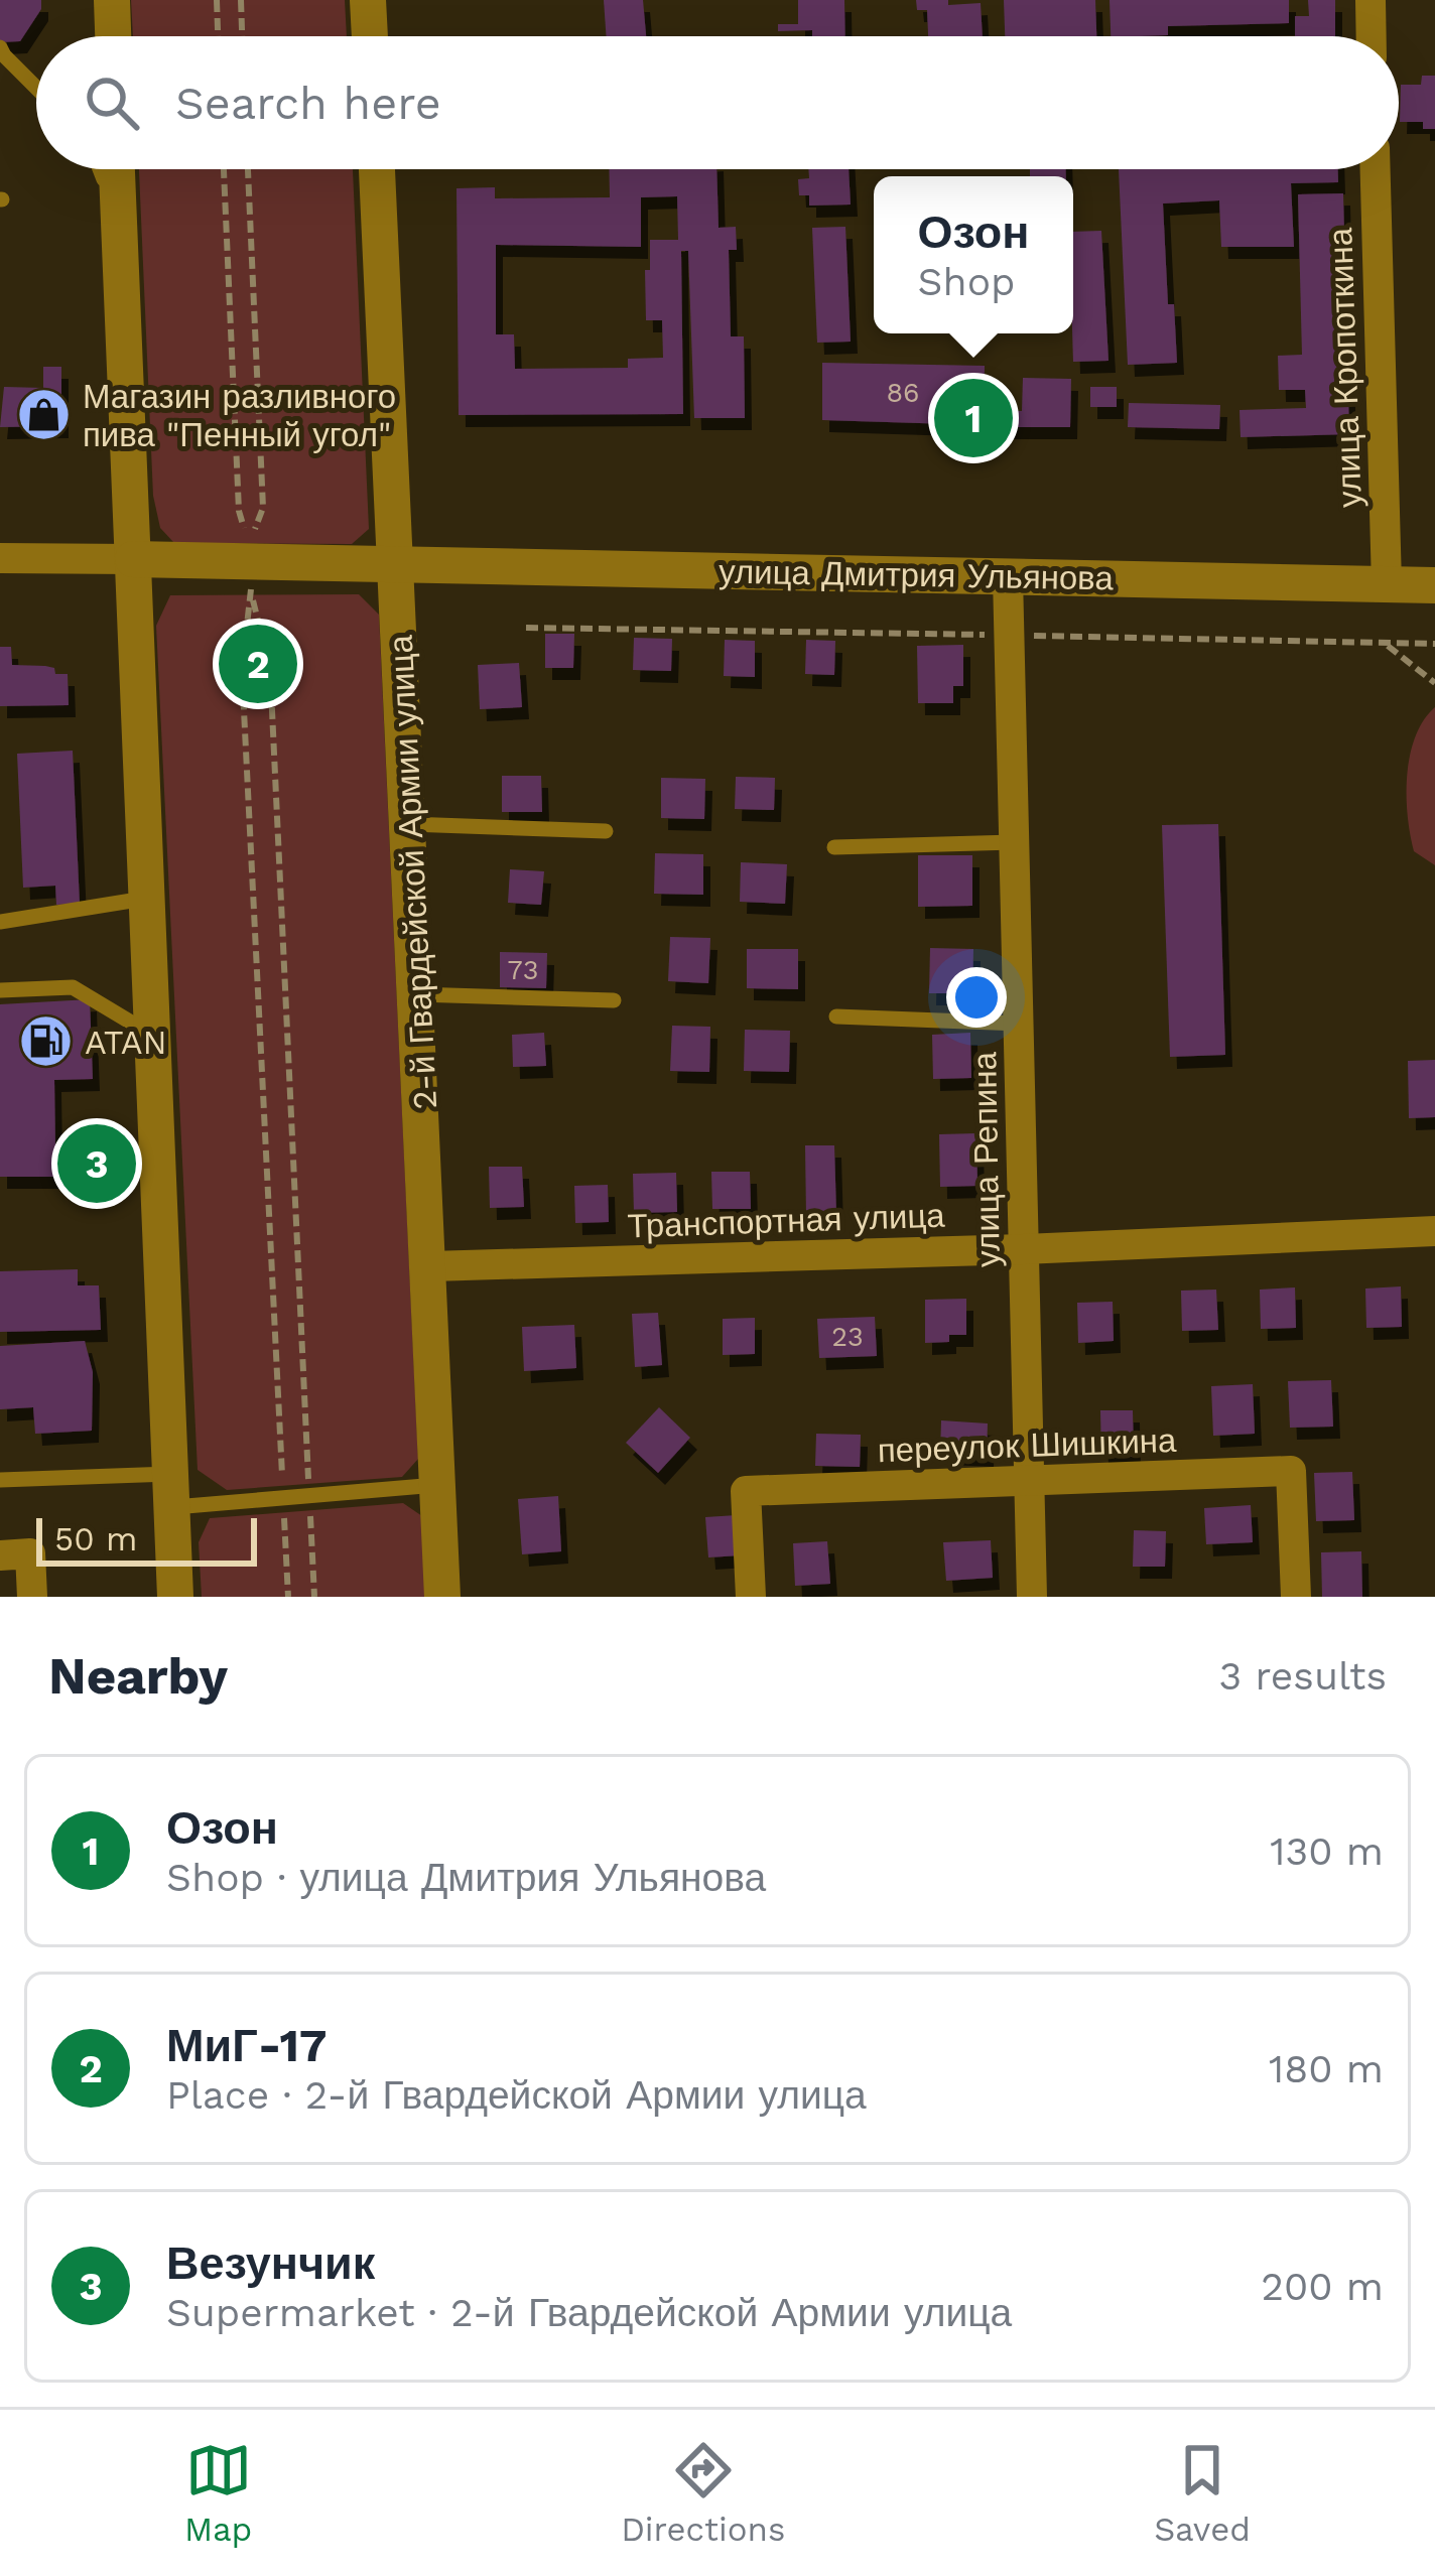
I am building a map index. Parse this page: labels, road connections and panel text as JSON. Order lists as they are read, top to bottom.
{
  "streets": {
    "main road": ["улица Дмитрия Ульянова", "2-й Гвардейской Армии улица"],
    "street": [
      "улица Кропоткина",
      "улица Репина",
      "Транспортная улица",
      "переулок Шишкина"
    ]
  },
  "crossings": [
    ["улица Кропоткина", "улица Дмитрия Ульянова"],
    ["улица Дмитрия Ульянова", "2-й Гвардейской Армии улица"],
    ["улица Дмитрия Ульянова", "улица Репина"],
    ["2-й Гвардейской Армии улица", "Транспортная улица"],
    ["улица Репина", "Транспортная улица"],
    ["улица Репина", "переулок Шишкина"]
  ],
  "places": {
    "shop": ["Магазин разливного пива \"Пенный угол\""],
    "fuel station": ["ATAN"]
  },
  "house_numbers": ["86", "73", "23"],
  "scale_bar": "50 m",
  "page": {
    "search": "Search here",
    "popup": ["Озон", "Shop"],
    "pins": ["1", "2", "3"],
    "scale": "50 m",
    "heading": ["Nearby", "3 results"],
    "list": [
      {
        "mark": "1",
        "name": "Озон",
        "note": "Shop · улица Дмитрия Ульянова",
        "value": "130 m"
      },
      {
        "mark": "2",
        "name": "МиГ-17",
        "note": "Place · 2-й Гвардейской Армии улица",
        "value": "180 m"
      },
      {
        "mark": "3",
        "name": "Везунчик",
        "note": "Supermarket · 2-й Гвардейской Армии улица",
        "value": "200 m"
      }
    ],
    "nav": ["Map", "Directions", "Saved"]
  }
}
